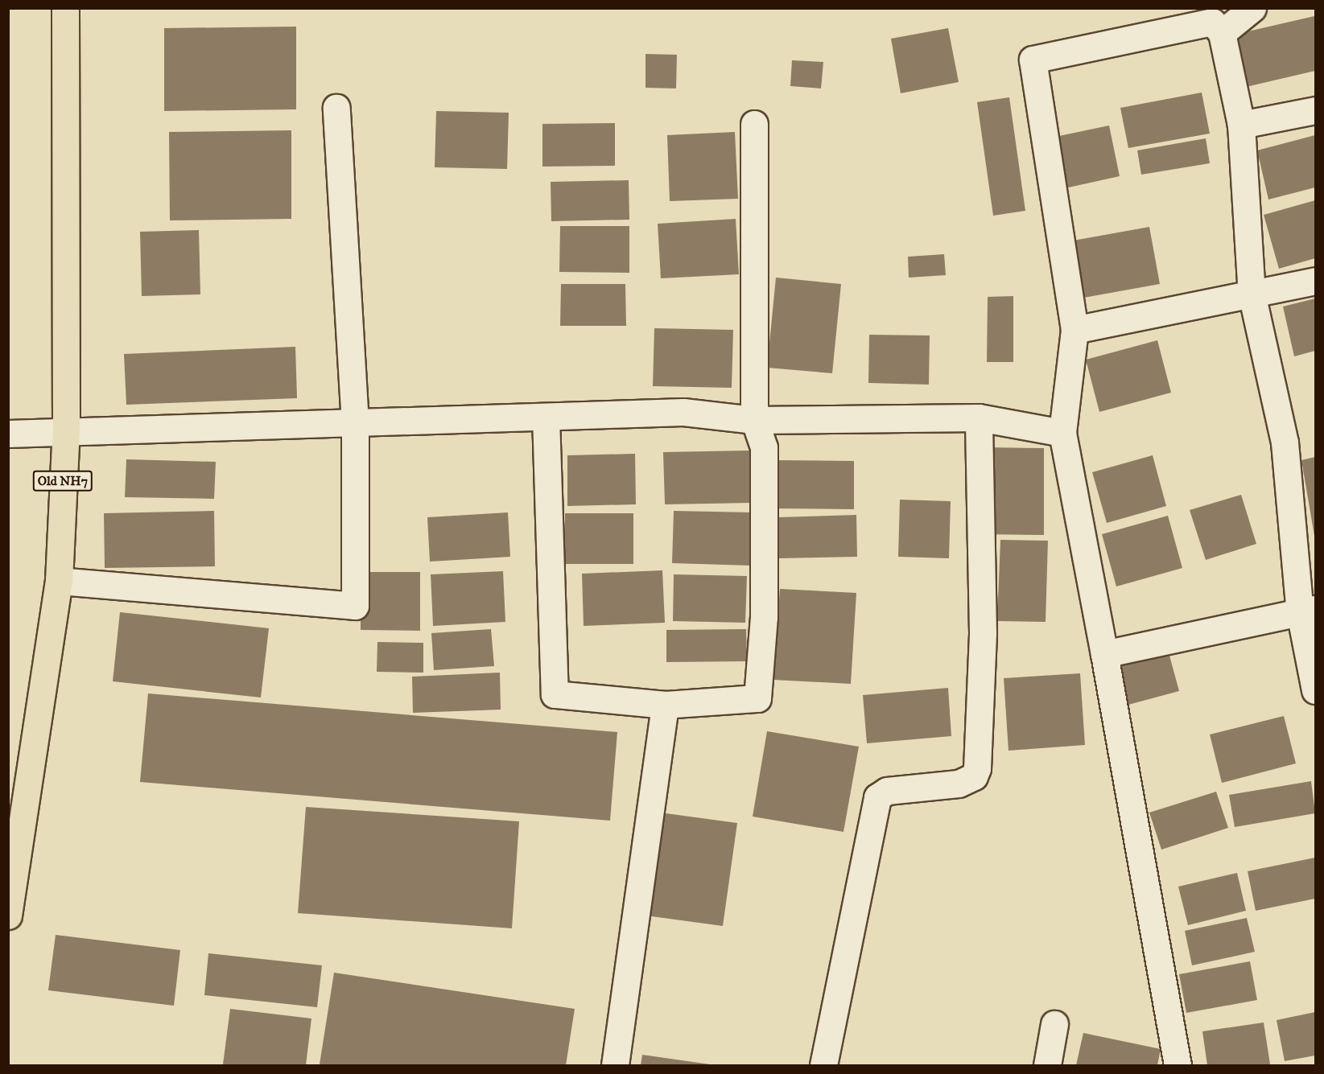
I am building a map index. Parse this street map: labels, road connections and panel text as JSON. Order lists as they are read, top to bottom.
{
  "streets": {
    "main road": ["Old NH7"]
  }
}
